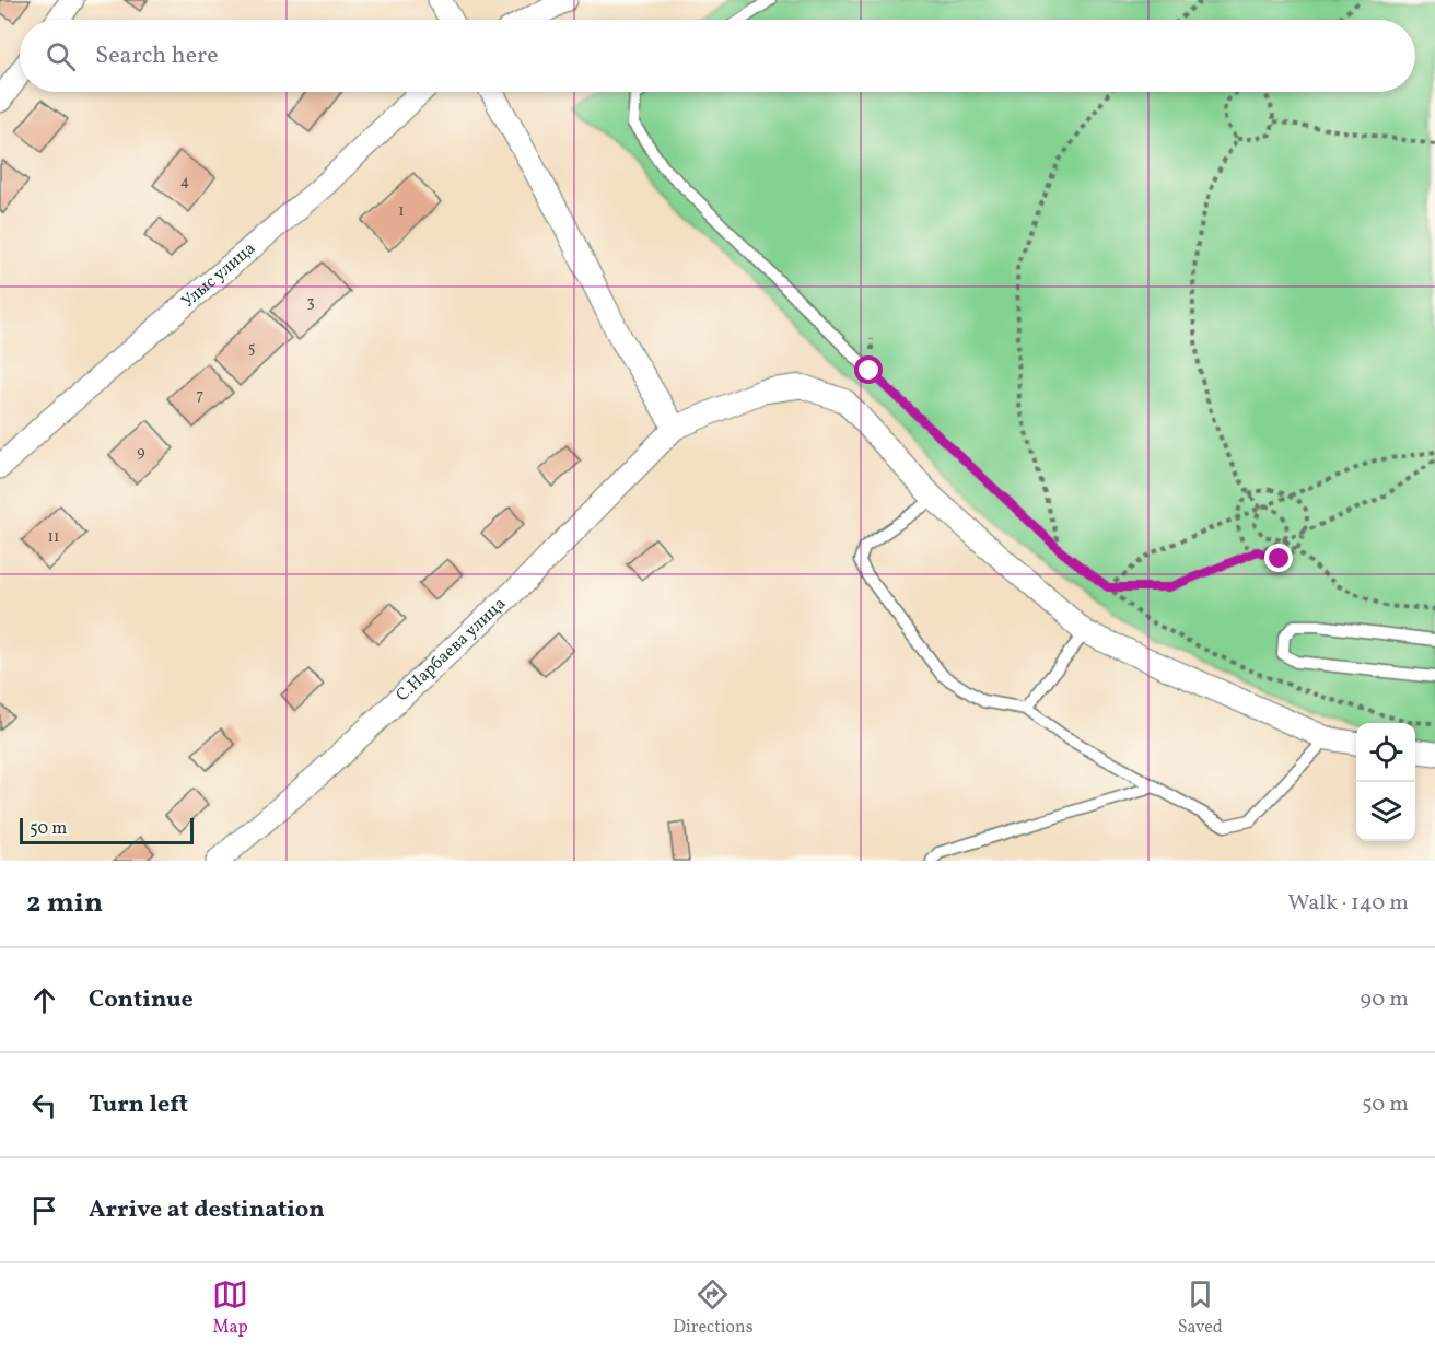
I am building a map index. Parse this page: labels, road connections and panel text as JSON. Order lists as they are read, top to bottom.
{
  "streets": {
    "street": ["Улыс улица", "С.Нарбаева улица"]
  },
  "house_numbers": [
    "4",
    "1",
    "3",
    "5",
    "7",
    "9",
    "11"
  ],
  "scale_bar": "50 m",
  "page": {
    "search": "Search here",
    "scale": "50 m",
    "heading": ["2 min", "Walk · 140 m"],
    "list": [
      ["Continue", "90 m"],
      ["Turn left", "50 m"],
      "Arrive at destination"
    ],
    "nav": ["Map", "Directions", "Saved"]
  }
}
